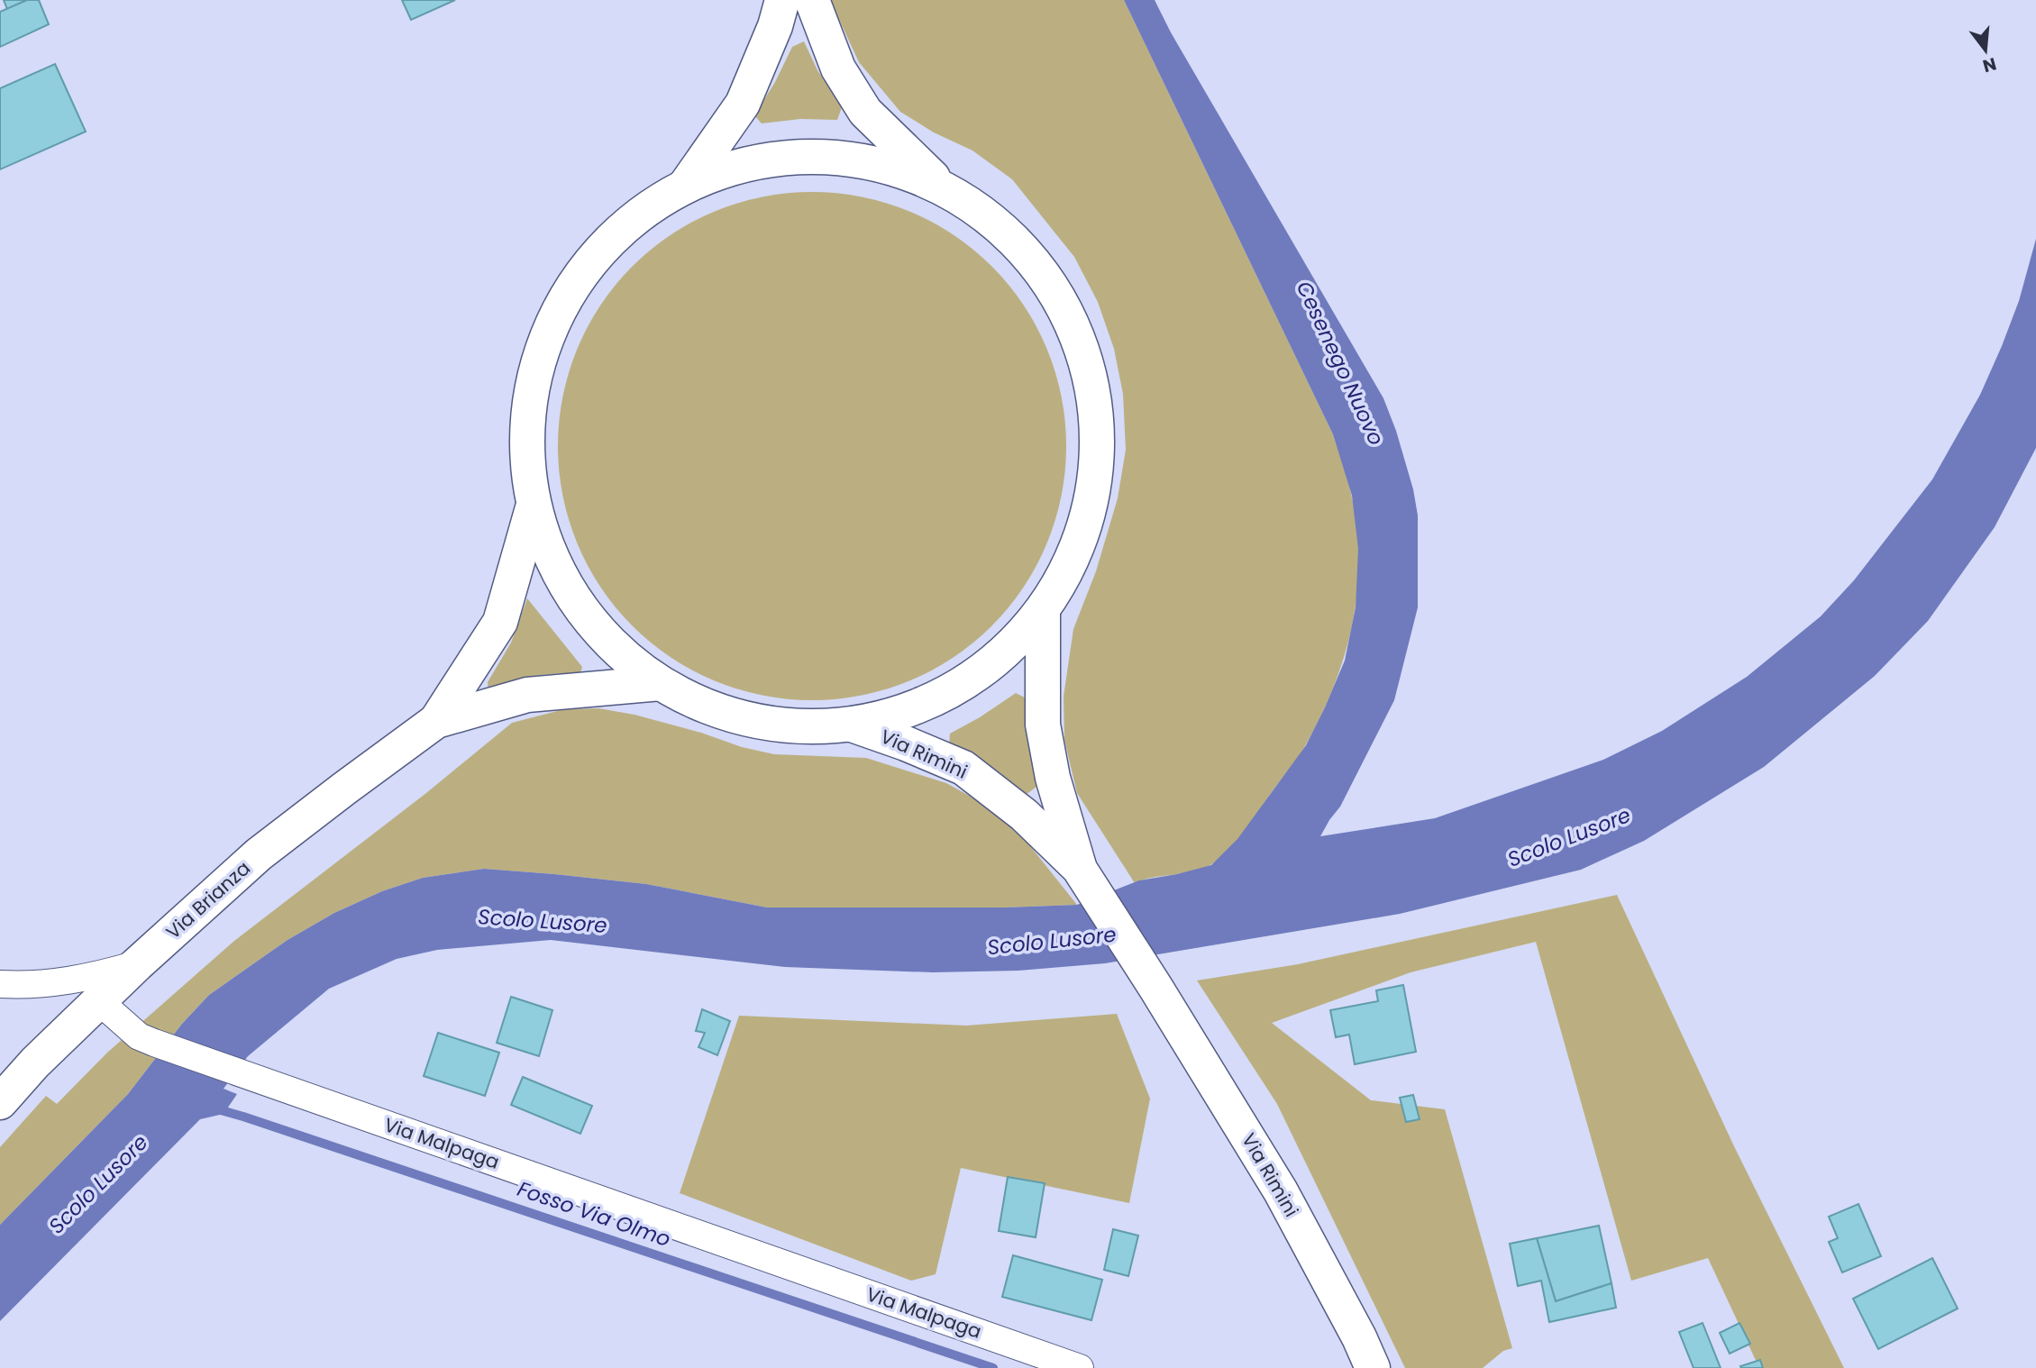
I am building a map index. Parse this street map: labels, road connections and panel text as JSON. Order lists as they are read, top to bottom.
{
  "streets": {
    "main road": ["Via Rimini", "Via Brianza"],
    "street": ["Via Malpaga"]
  },
  "crossings": [
    ["Via Brianza", "Via Malpaga"]
  ],
  "water": ["Cesenego Nuovo", "Scolo Lusore", "Fosso Via Olmo"],
  "north": "bottom"
}
